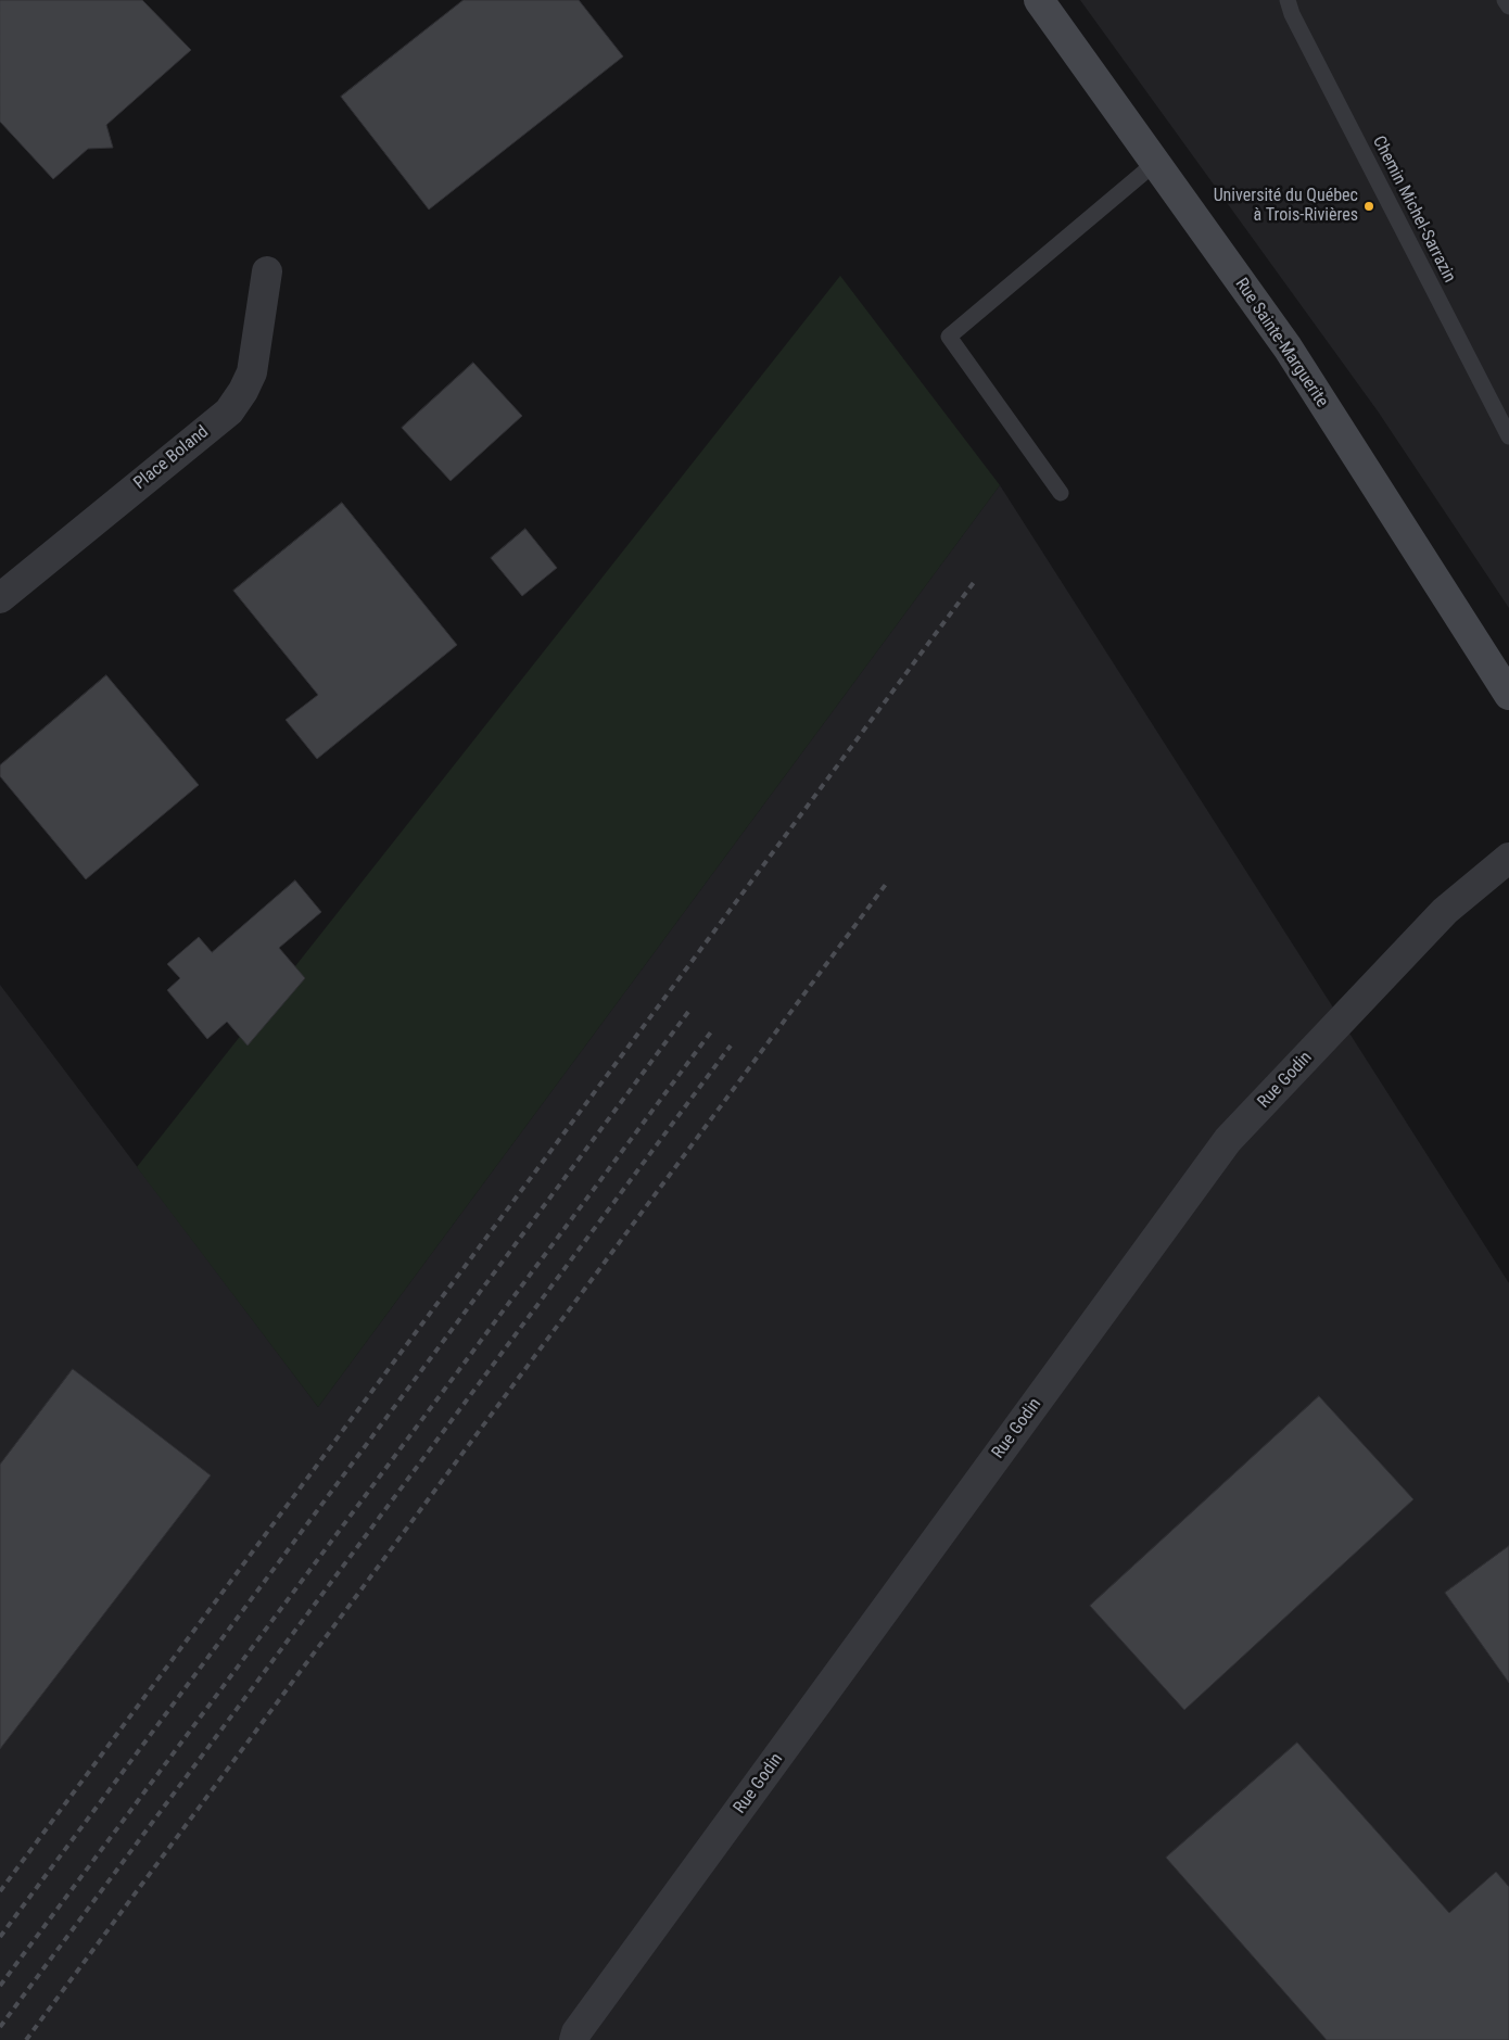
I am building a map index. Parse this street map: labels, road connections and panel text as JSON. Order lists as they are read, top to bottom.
{
  "streets": {
    "street": ["Rue Sainte-Marguerite", "Place Boland", "Rue Godin"],
    "lane": ["Chemin Michel-Sarrazin"]
  },
  "places": ["Université du Québec à Trois-Rivières"]
}
